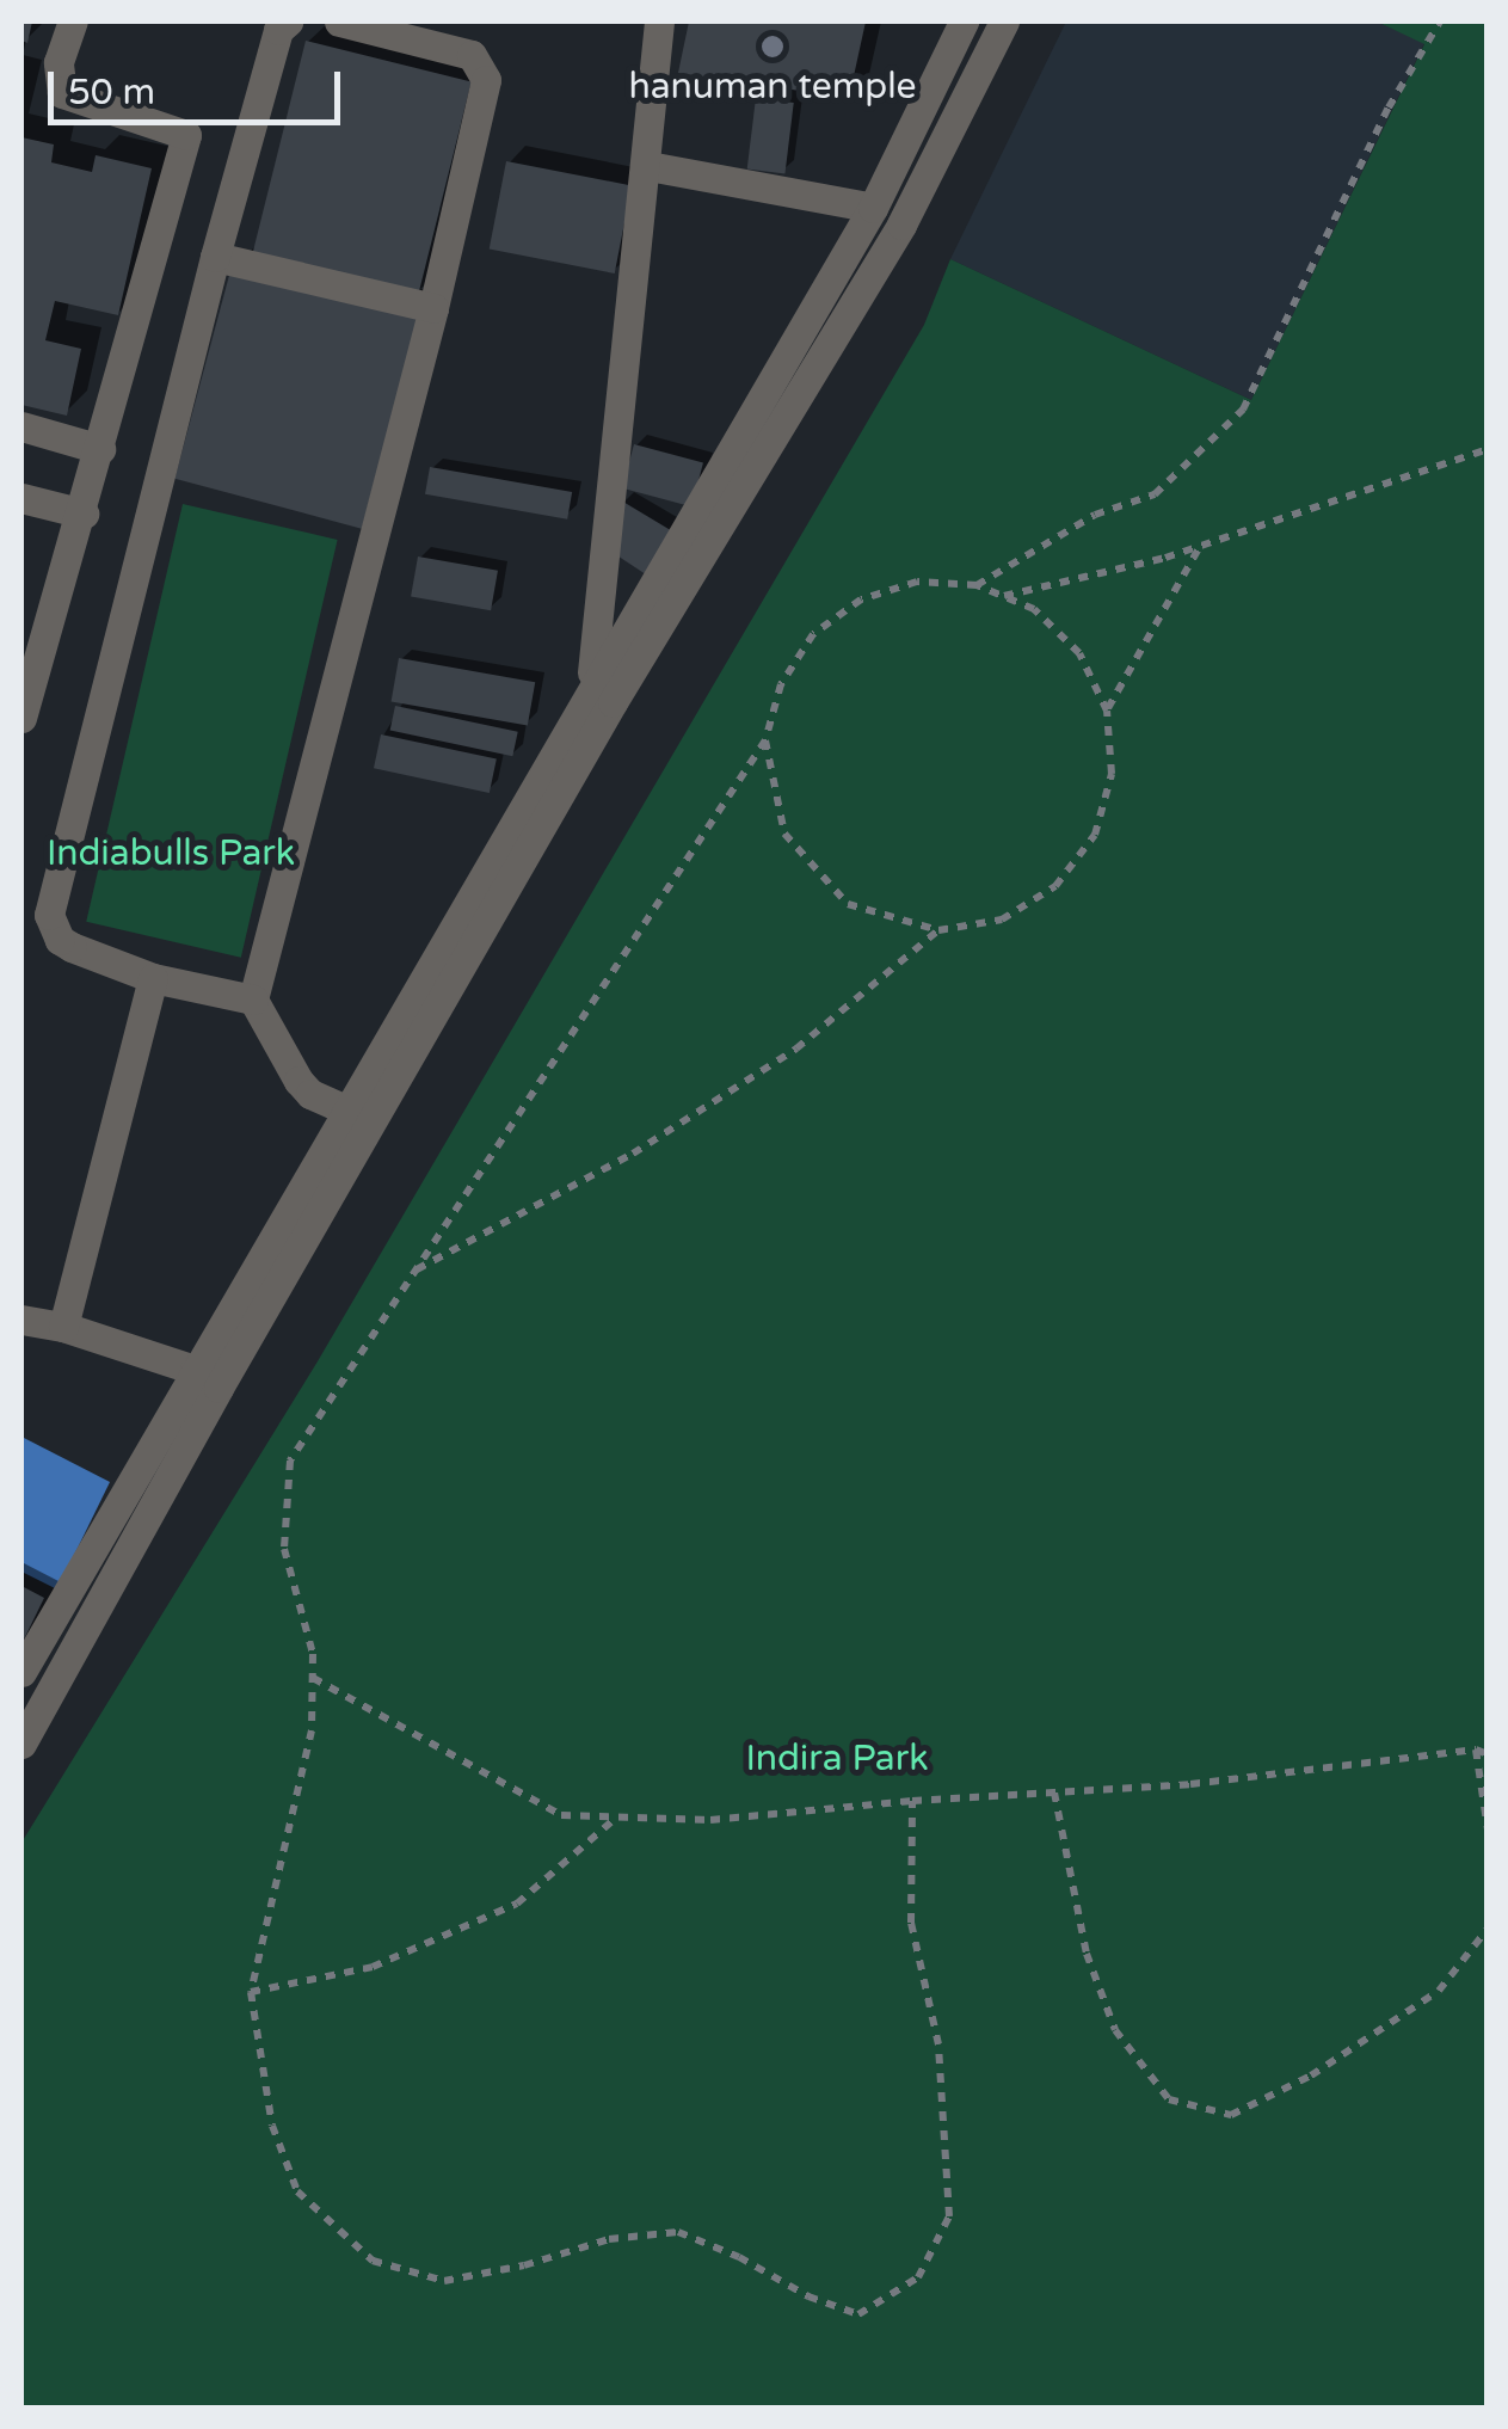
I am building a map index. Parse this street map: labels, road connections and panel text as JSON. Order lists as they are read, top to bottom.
{
  "parks": ["Indiabulls Park", "Indira Park"],
  "places": ["hanuman temple"],
  "scale_bar": "50 m"
}
